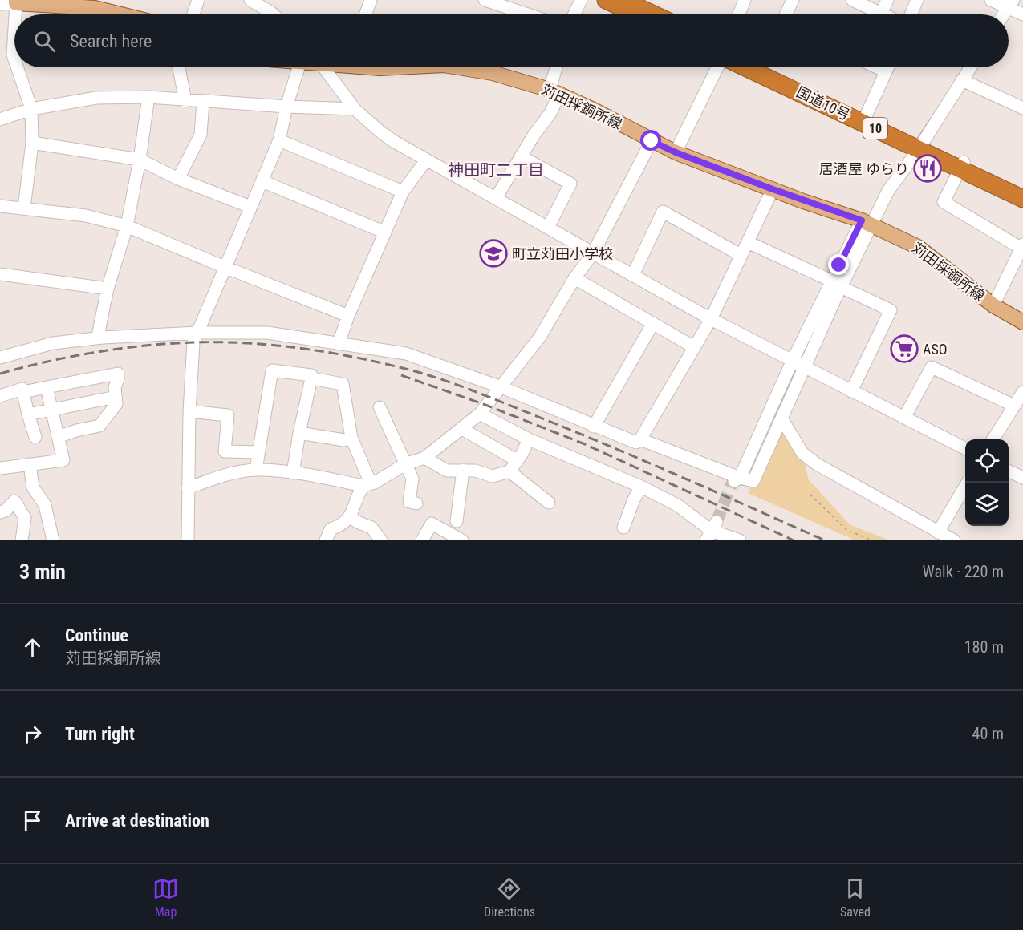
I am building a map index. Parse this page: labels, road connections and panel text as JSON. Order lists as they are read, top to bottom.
{
  "streets": {
    "highway": ["国道10号", "10"],
    "main road": ["苅田採銅所線"]
  },
  "districts": ["神田町二丁目"],
  "places": {
    "restaurant": ["居酒屋 ゆらり"],
    "school or university": ["町立苅田小学校"],
    "supermarket": ["ASO"]
  },
  "page": {
    "search": "Search here",
    "heading": ["3 min", "Walk · 220 m"],
    "list": [
      ["Continue", "苅田採銅所線", "180 m"],
      ["Turn right", "40 m"],
      "Arrive at destination"
    ],
    "nav": ["Map", "Directions", "Saved"]
  }
}
